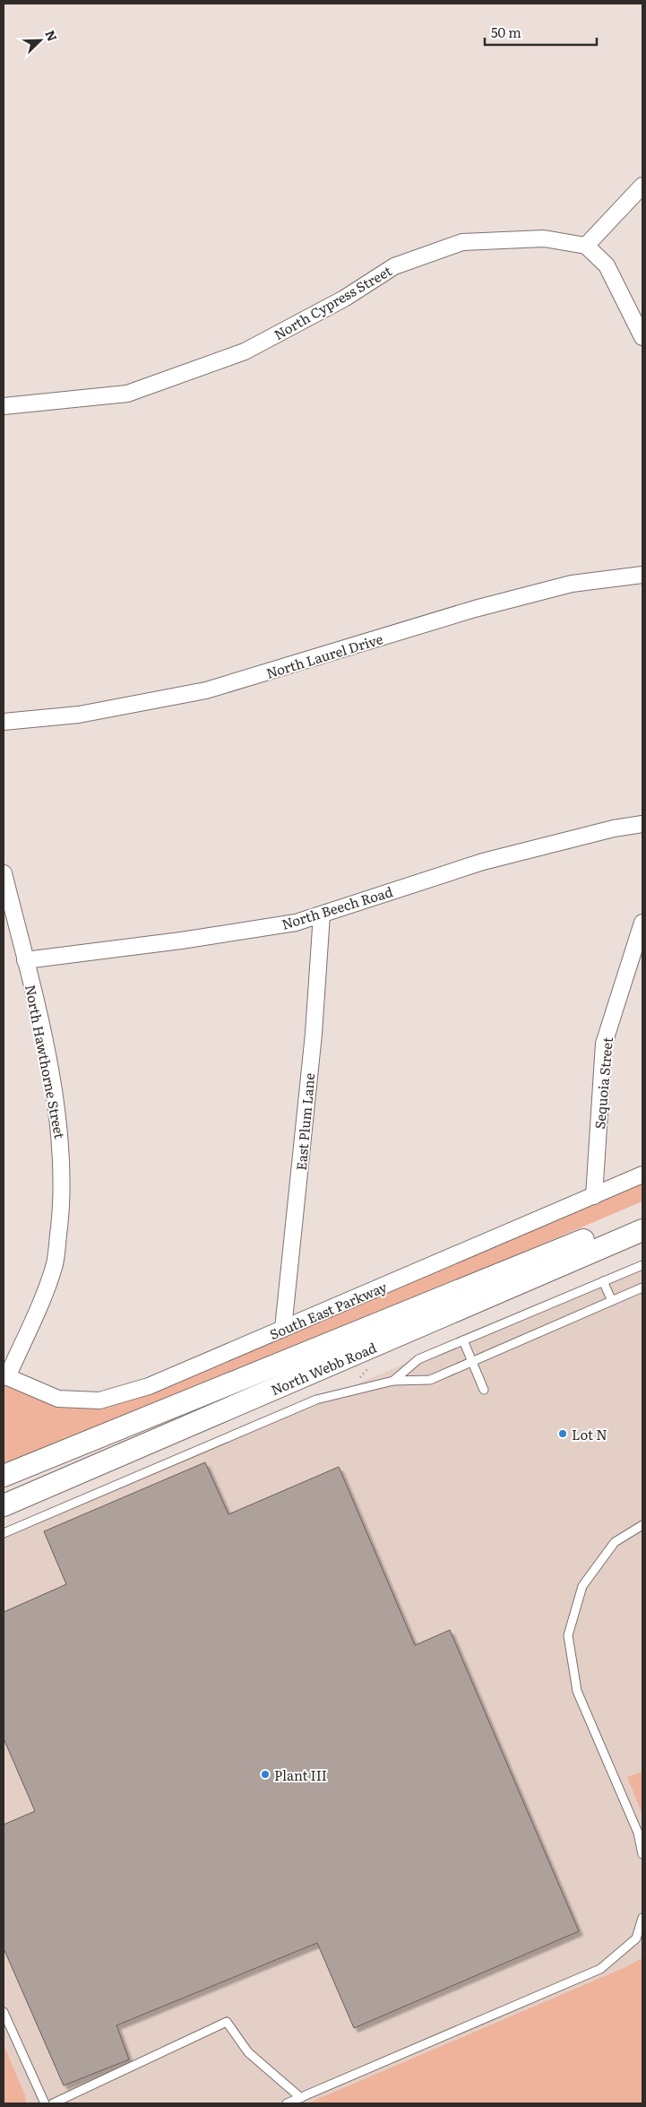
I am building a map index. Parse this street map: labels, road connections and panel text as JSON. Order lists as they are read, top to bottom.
{
  "streets": {
    "main road": ["North Webb Road"],
    "street": [
      "North Cypress Street",
      "North Laurel Drive",
      "North Beech Road",
      "North Hawthorne Street",
      "Sequoia Street",
      "East Plum Lane",
      "South East Parkway"
    ]
  },
  "crossings": [
    ["North Beech Road", "North Hawthorne Street"],
    ["North Beech Road", "East Plum Lane"],
    ["North Hawthorne Street", "South East Parkway"],
    ["Sequoia Street", "South East Parkway"],
    ["East Plum Lane", "South East Parkway"]
  ],
  "places": ["Lot N", "Plant III"],
  "scale_bar": "50 m",
  "north": "top right"
}
